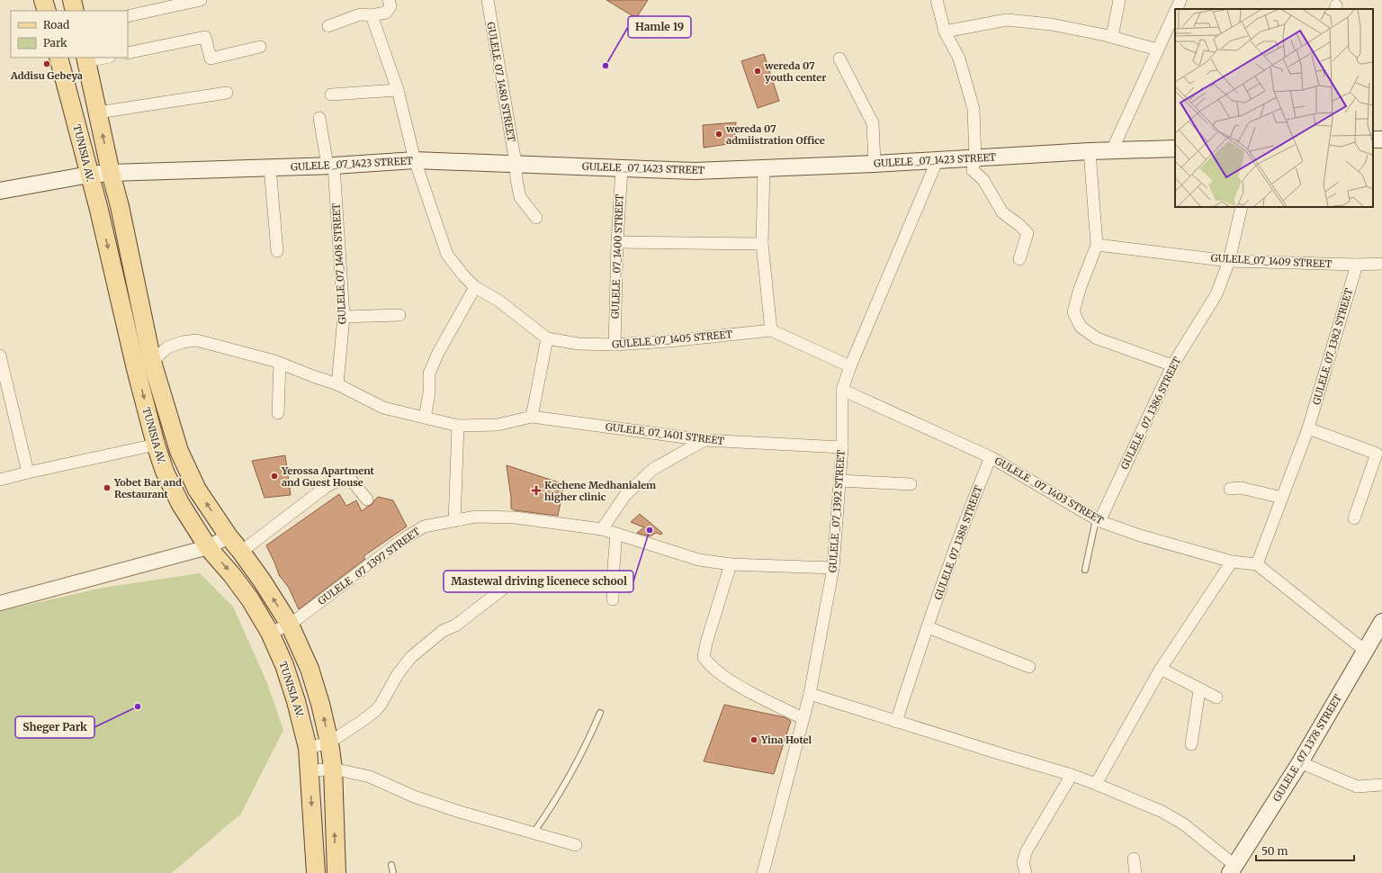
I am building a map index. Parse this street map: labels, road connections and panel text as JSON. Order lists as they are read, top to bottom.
{
  "streets": {
    "main road": ["TUNISIA AV.", "GULELE _07_1423 STREET", "GULELE _07_1378 STREET"],
    "street": [
      "GULELE_07_1480 STREET",
      "GULELE _07_1400 STREET",
      "GULELE_07_1409 STREET",
      "GULELE_07_1408 STREET",
      "GULELE_07_1405 STREET",
      "GULELE_07_1382 STREET",
      "GULELE _07_1386 STREET",
      "GULELE_07_1401 STREET",
      "GULELE _07_1403 STREET",
      "GULELE _07_1392 STREET",
      "GULELE_07_1388 STREET",
      "GULELE _07_1397 STREET"
    ]
  },
  "crossings": [
    ["GULELE_07_1480 STREET", "GULELE _07_1423 STREET"],
    ["TUNISIA AV.", "GULELE _07_1423 STREET"],
    ["TUNISIA AV.", "GULELE_07_1401 STREET"],
    ["TUNISIA AV.", "GULELE _07_1397 STREET"],
    ["GULELE _07_1423 STREET", "GULELE _07_1400 STREET"],
    ["GULELE _07_1423 STREET", "GULELE_07_1408 STREET"],
    ["GULELE _07_1423 STREET", "GULELE_07_1405 STREET"],
    ["GULELE _07_1423 STREET", "GULELE _07_1392 STREET"],
    ["GULELE _07_1400 STREET", "GULELE_07_1405 STREET"],
    ["GULELE_07_1409 STREET", "GULELE_07_1382 STREET"],
    ["GULELE_07_1409 STREET", "GULELE _07_1386 STREET"],
    ["GULELE_07_1408 STREET", "GULELE_07_1401 STREET"],
    ["GULELE_07_1382 STREET", "GULELE _07_1403 STREET"],
    ["GULELE _07_1386 STREET", "GULELE _07_1403 STREET"],
    ["GULELE_07_1401 STREET", "GULELE _07_1392 STREET"],
    ["GULELE _07_1403 STREET", "GULELE _07_1392 STREET"],
    ["GULELE _07_1403 STREET", "GULELE_07_1388 STREET"],
    ["GULELE _07_1392 STREET", "GULELE _07_1397 STREET"]
  ],
  "places": {
    "other": [
      "Addisu Gebeya",
      "Hamle 19",
      "wereda 07 youth center",
      "wereda 07 admiistration Office",
      "Yerossa Apartment and Guest House",
      "Yobet Bar and Restaurant",
      "Mastewal driving licenece school",
      "Sheger Park",
      "Yina Hotel"
    ],
    "health": ["Kechene Medhanialem higher clinic"]
  },
  "legend": ["Road", "Park"],
  "scale_bar": "50 m"
}
